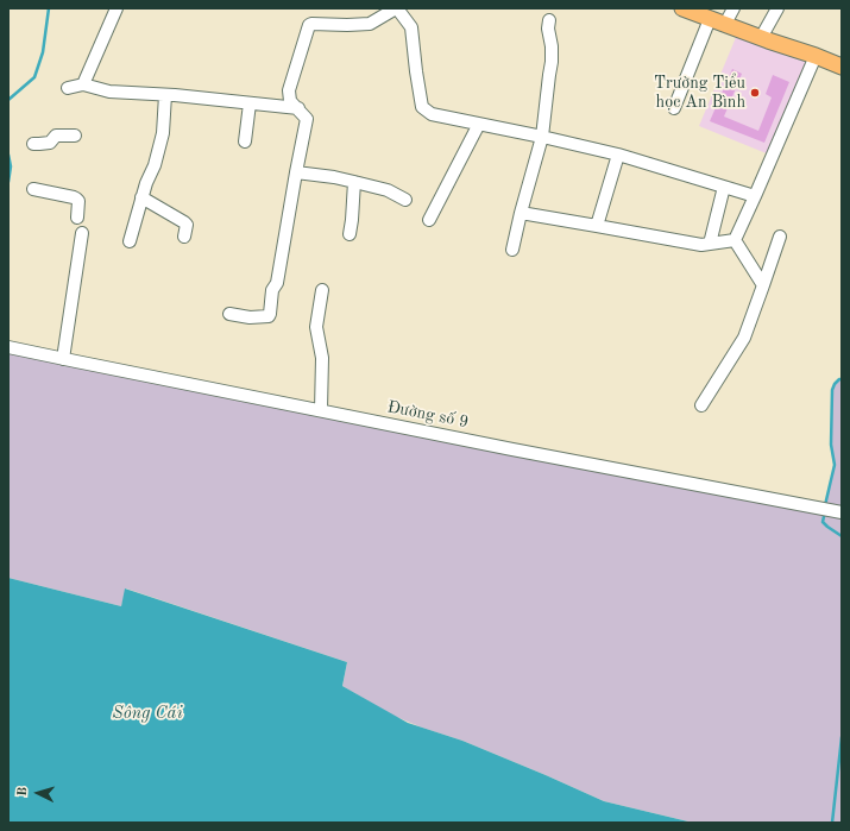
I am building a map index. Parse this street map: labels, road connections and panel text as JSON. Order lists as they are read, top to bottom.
{
  "streets": {
    "street": ["Đường số 9"]
  },
  "water": ["Sông Cái"],
  "places": ["Trường Tiểu học An Bình"],
  "north": "left"
}
